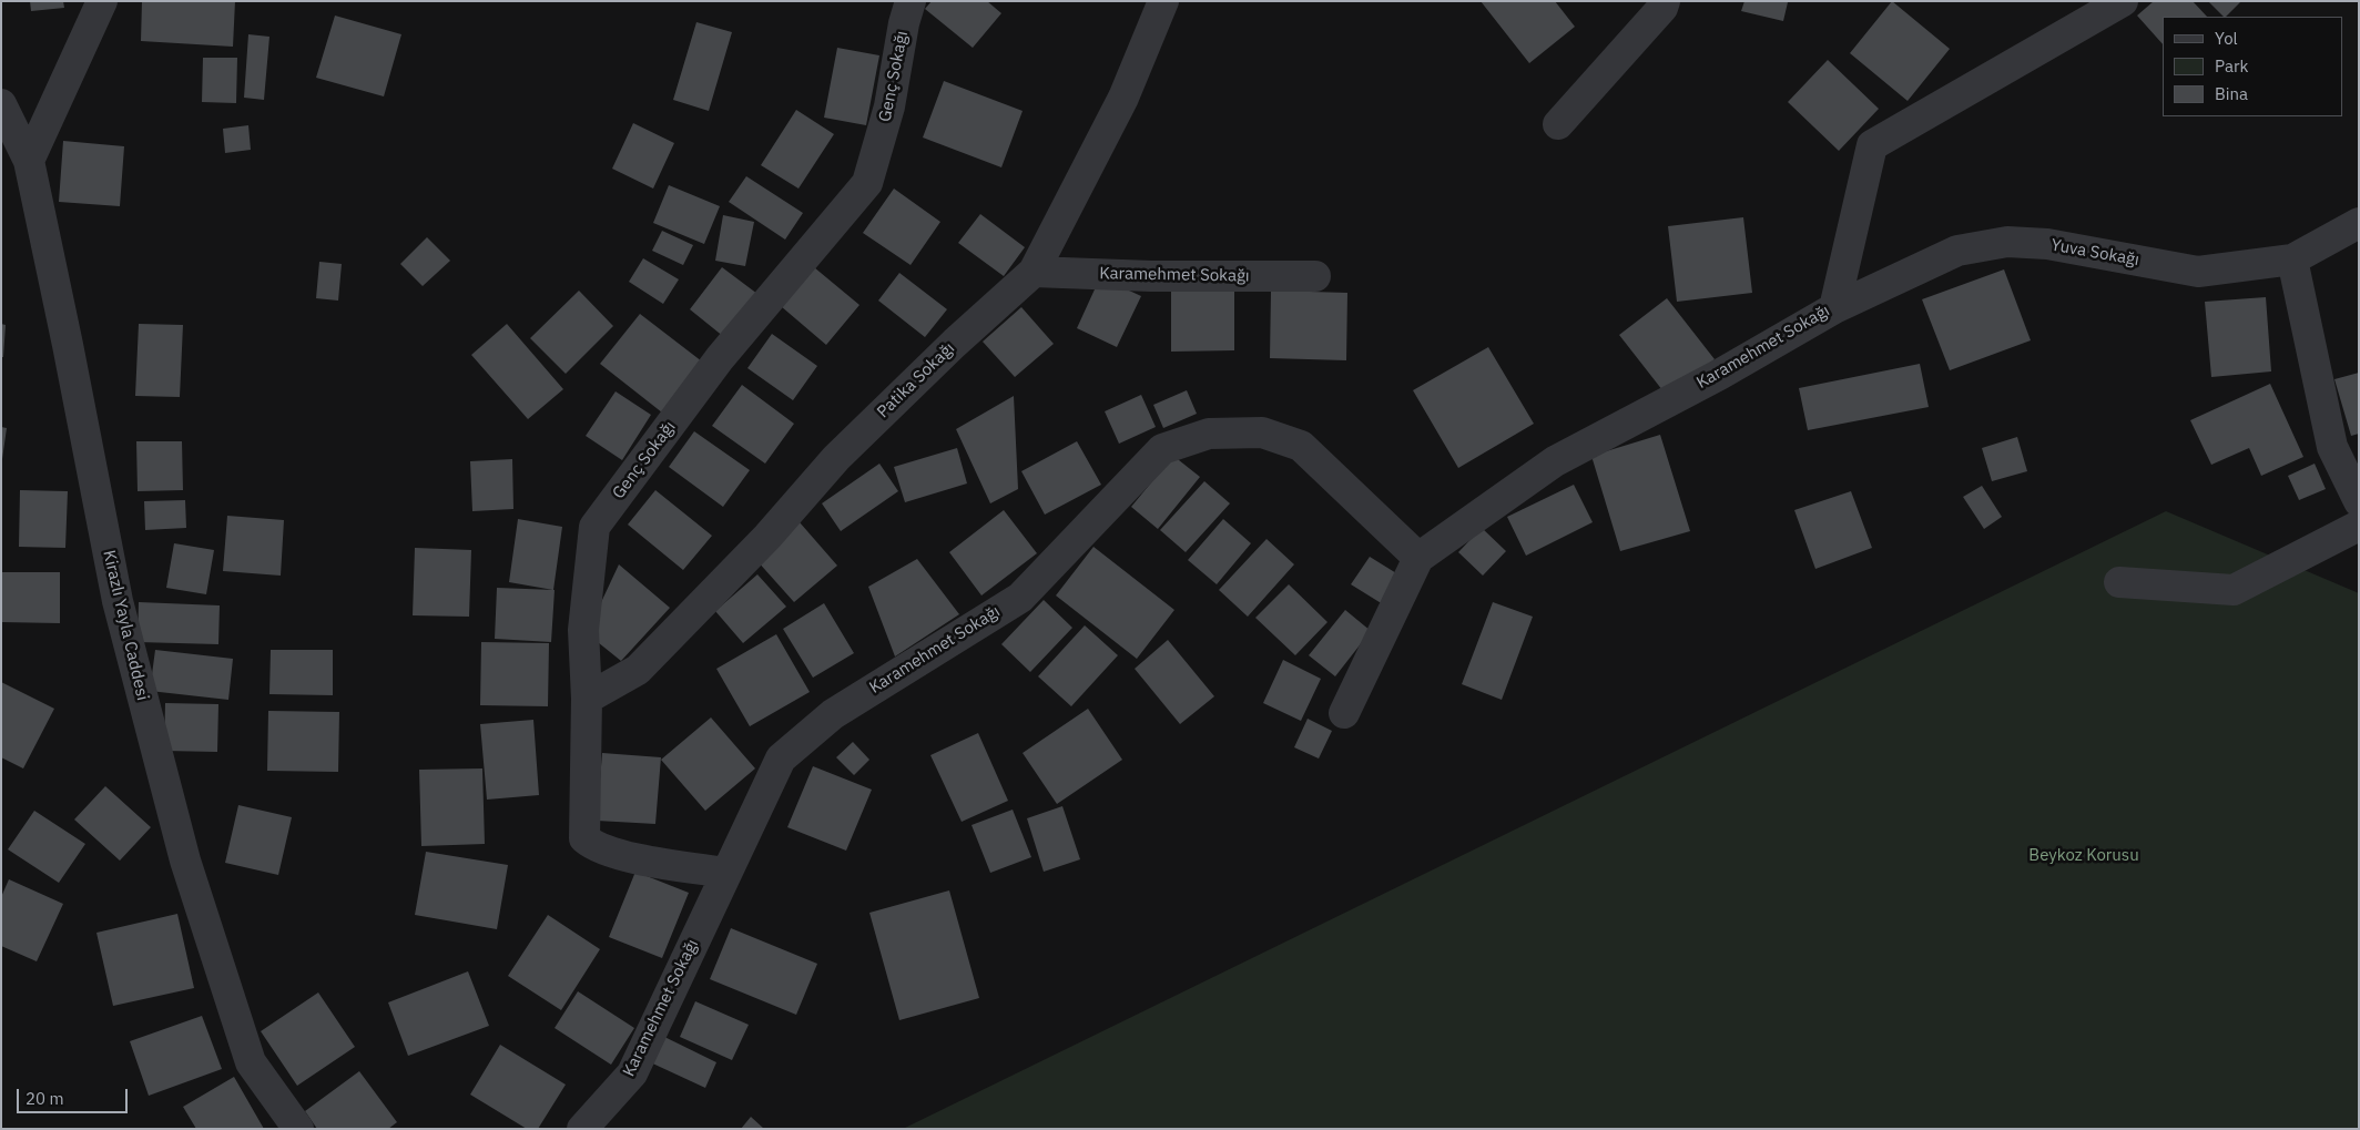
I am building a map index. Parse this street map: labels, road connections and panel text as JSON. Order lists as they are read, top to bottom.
{
  "streets": {
    "street": [
      "Genç Sokağı",
      "Yuva Sokağı",
      "Karamehmet Sokağı",
      "Patika Sokağı",
      "Kirazlı Yayla Caddesi"
    ]
  },
  "crossings": [
    ["Genç Sokağı", "Karamehmet Sokağı"],
    ["Genç Sokağı", "Patika Sokağı"],
    ["Yuva Sokağı", "Karamehmet Sokağı"],
    ["Karamehmet Sokağı", "Patika Sokağı"]
  ],
  "parks": ["Beykoz Korusu"],
  "legend": ["Yol", "Park", "Bina"],
  "scale_bar": "20 m"
}
